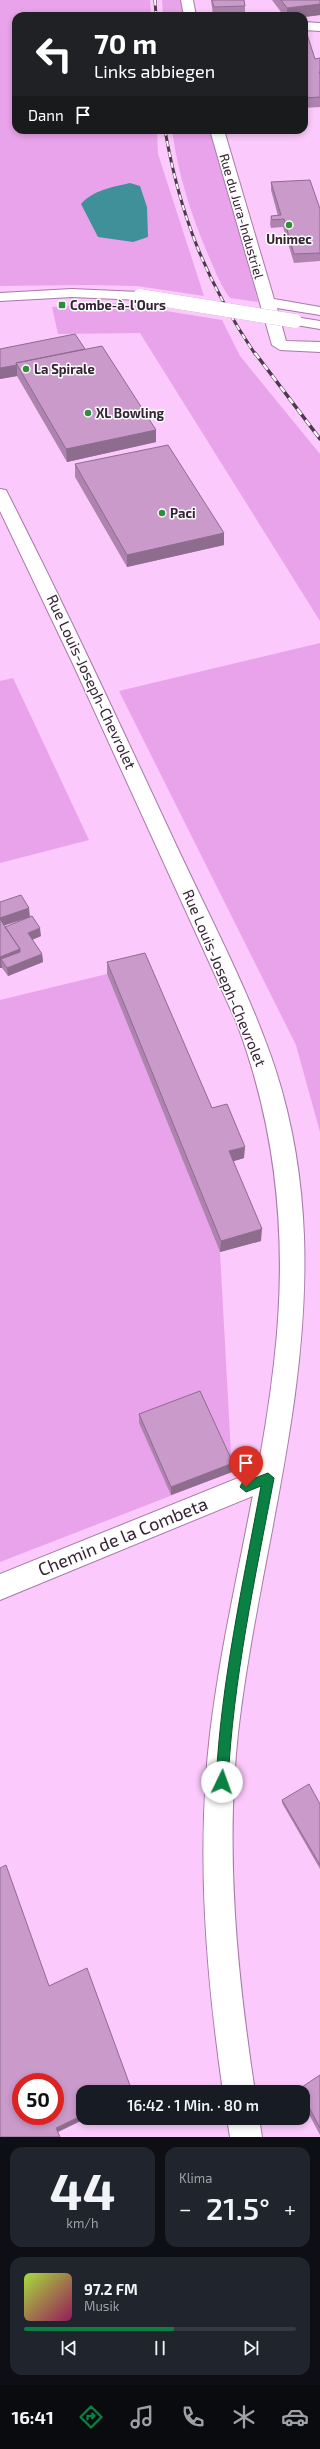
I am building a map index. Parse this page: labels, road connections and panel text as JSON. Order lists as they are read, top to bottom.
{
  "streets": {
    "main road": ["Rue du Jura-Industriel", "Rue Louis-Joseph-Chevrolet", "Chemin de la Combeta"]
  },
  "crossings": [
    ["Rue Louis-Joseph-Chevrolet", "Chemin de la Combeta"]
  ],
  "places": {
    "other": [
      "Unimec",
      "La Spirale",
      "XL Bowling",
      "Paci"
    ],
    "transit": ["Combe-à-l'Ours"]
  },
  "page": {
    "turn": ["70 m", "Links abbiegen"],
    "then": "Dann",
    "limit": "50",
    "trip": "16:42 · 1 Min. · 80 m",
    "tile": [
      ["44", "km/h"],
      "Klima"
    ],
    "heat": ["−", "21.5°", "+"],
    "song": ["97.2 FM", "Musik"],
    "tabs": "16:41"
  }
}
